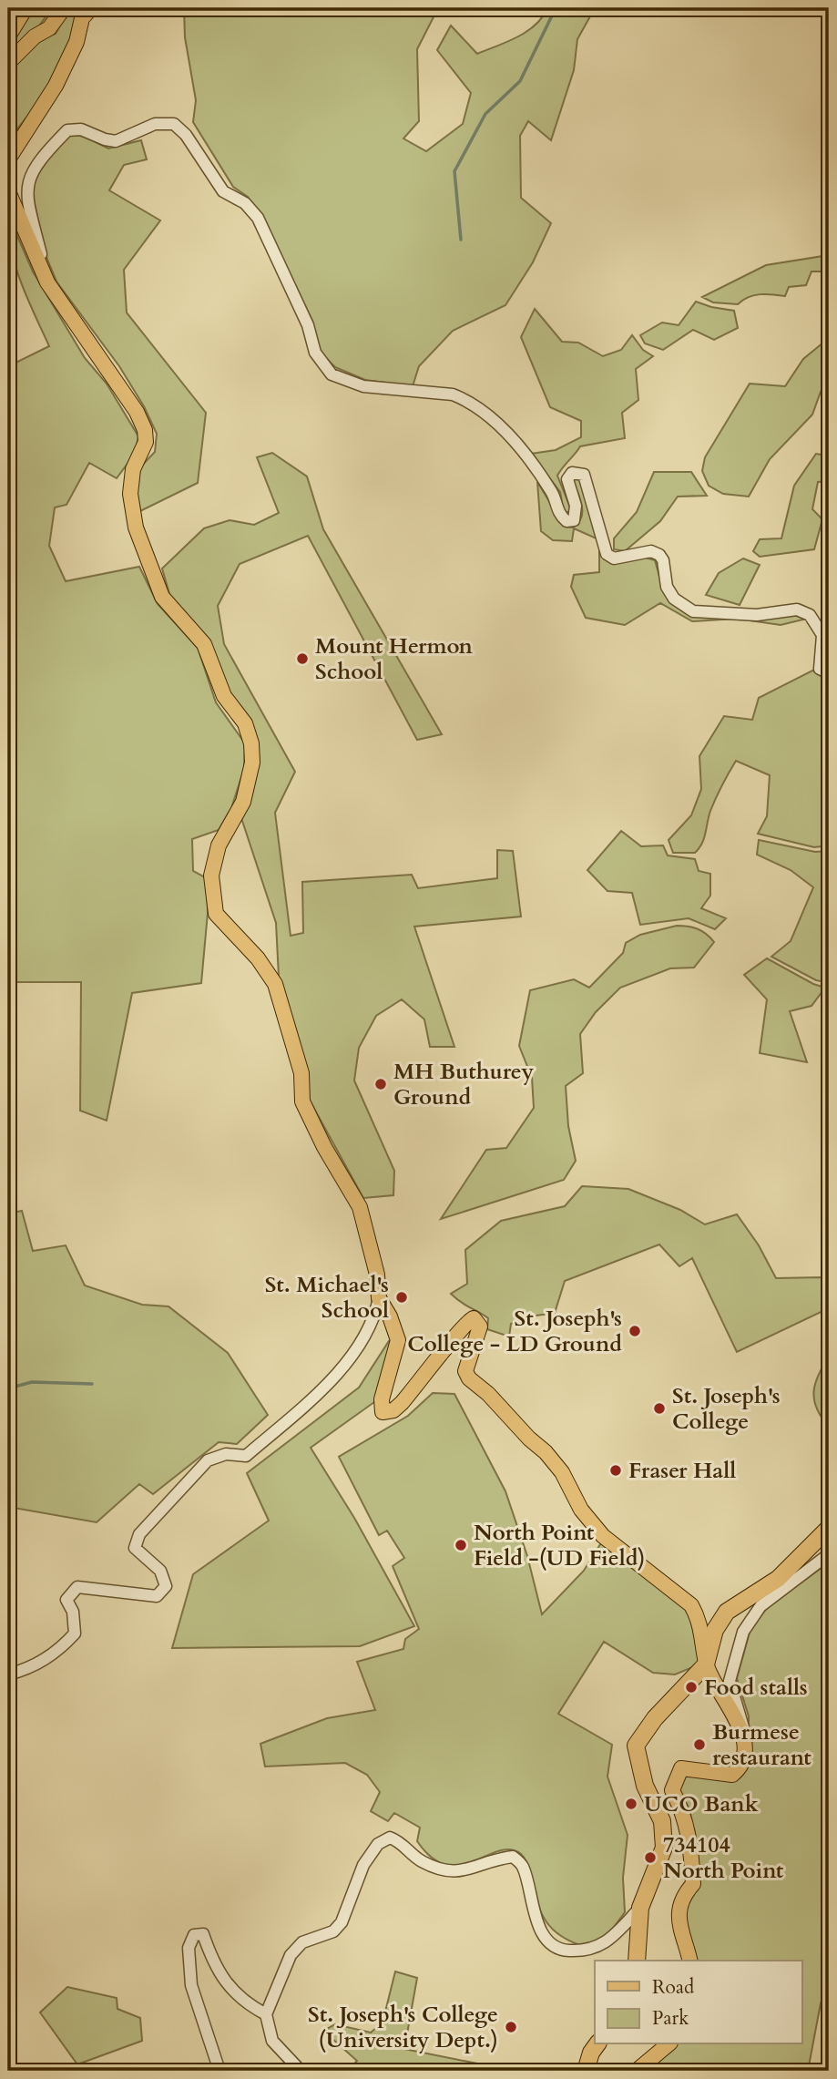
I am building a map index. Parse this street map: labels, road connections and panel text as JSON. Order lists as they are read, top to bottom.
{
  "places": [
    "Mount Hermon School",
    "MH Buthurey Ground",
    "St. Michael's School",
    "St. Joseph's College - LD Ground",
    "St. Joseph's College",
    "Fraser Hall",
    "North Point Field -(UD Field)",
    "Food stalls",
    "Burmese restaurant",
    "UCO Bank",
    "734104 North Point",
    "St. Joseph's College (University Dept.)"
  ],
  "legend": ["Road", "Park"]
}
